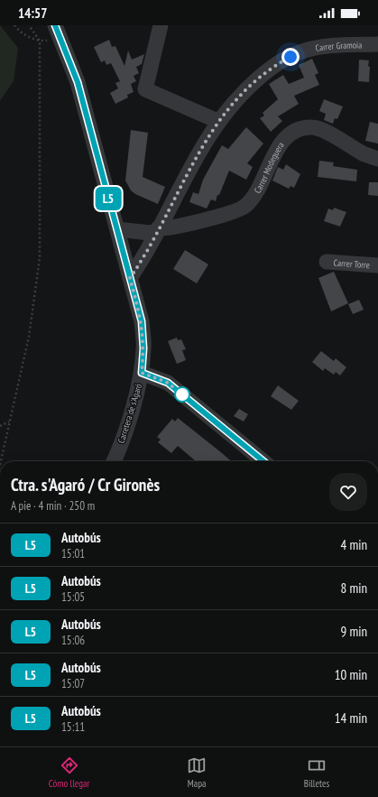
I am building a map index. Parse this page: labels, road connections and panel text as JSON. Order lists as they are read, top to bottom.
{
  "streets": {
    "street": [
      "Carrer Gramoia",
      "Carrer Modeguera",
      "Carrer Torre",
      "Carretera de s'Agaró"
    ]
  },
  "crossings": [
    ["Carrer Gramoia", "Carrer Modeguera"],
    ["Carrer Gramoia", "Carretera de s'Agaró"],
    ["Carrer Modeguera", "Carretera de s'Agaró"]
  ],
  "lines": ["bus line L5"],
  "page": {
    "status": "14:57",
    "on_map": "L5",
    "heading": ["Ctra. s'Agaró / Cr Gironès", "A pie · 4 min · 250 m"],
    "list": [
      {
        "mark": "L5",
        "name": "Autobús",
        "note": "15:01",
        "value": "4 min"
      },
      {
        "mark": "L5",
        "name": "Autobús",
        "note": "15:05",
        "value": "8 min"
      },
      {
        "mark": "L5",
        "name": "Autobús",
        "note": "15:06",
        "value": "9 min"
      },
      {
        "mark": "L5",
        "name": "Autobús",
        "note": "15:07",
        "value": "10 min"
      },
      {
        "mark": "L5",
        "name": "Autobús",
        "note": "15:11",
        "value": "14 min"
      }
    ],
    "tabs": ["Cómo llegar", "Mapa", "Billetes"]
  }
}
